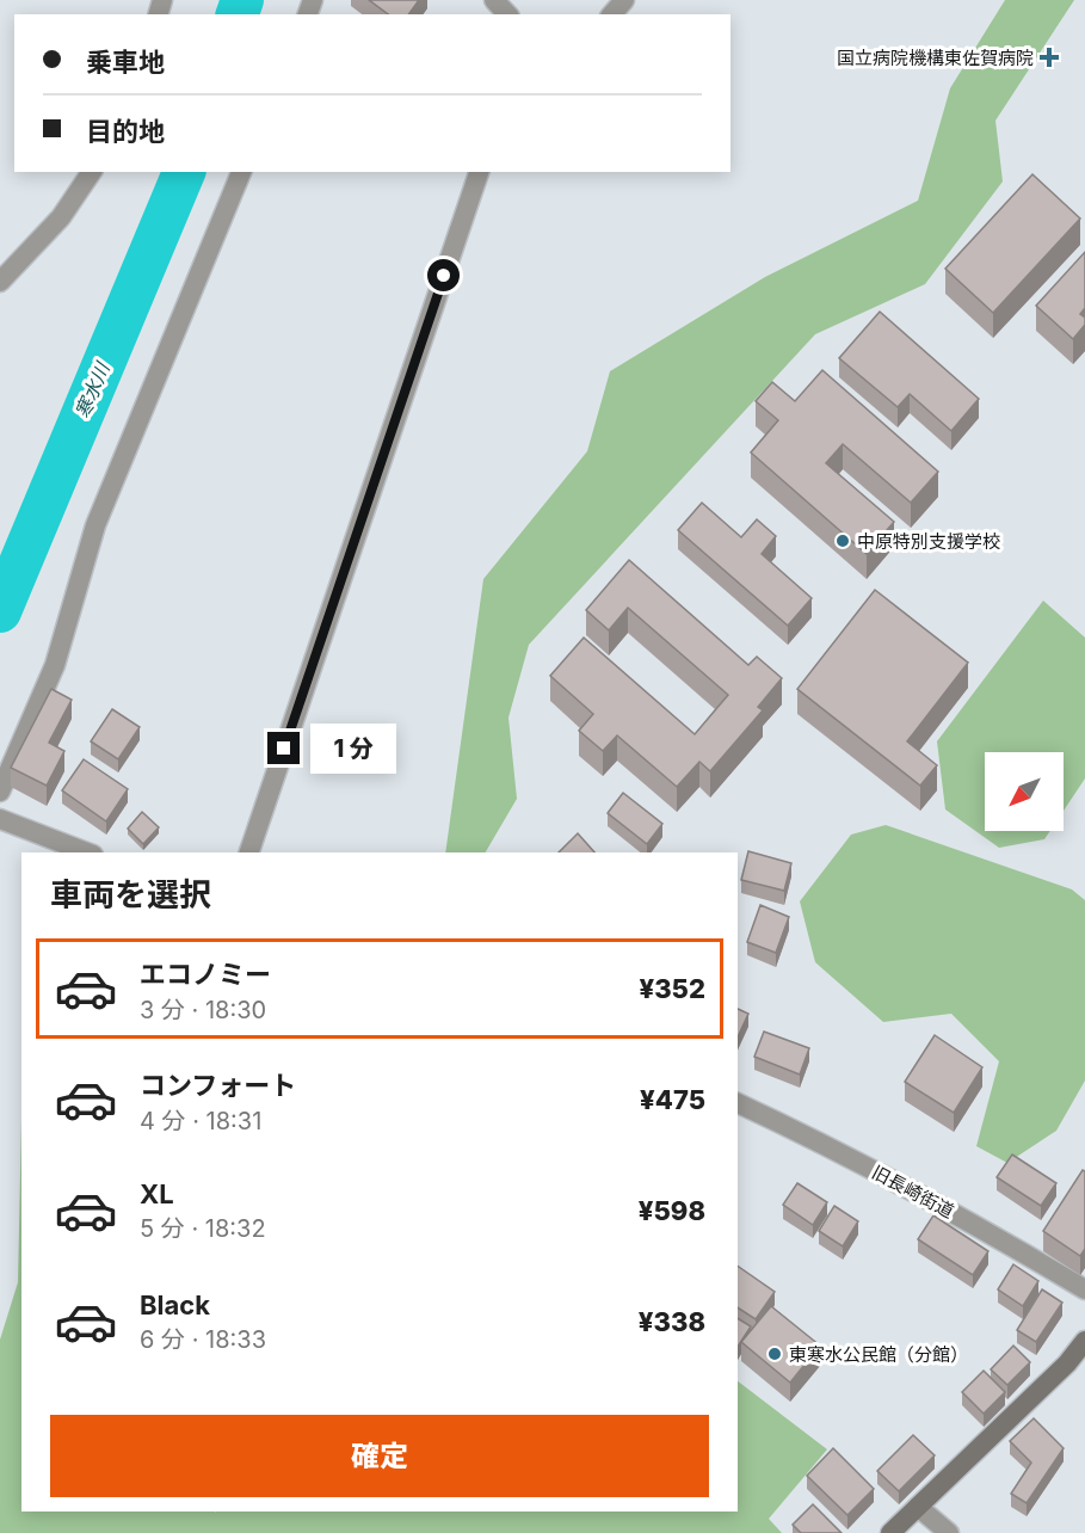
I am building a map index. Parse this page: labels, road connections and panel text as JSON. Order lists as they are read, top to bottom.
{
  "streets": {
    "street": ["旧長崎街道"]
  },
  "water": ["寒水川"],
  "places": {
    "health": ["国立病院機構東佐賀病院"],
    "other": ["中原特別支援学校", "東寒水公民館（分館）"]
  },
  "north": "bottom left",
  "page": {
    "banner": ["乗車地", "目的地"],
    "bubble": "1 分",
    "heading": "車両を選択",
    "list": [
      {
        "name": "エコノミー",
        "note": "3 分 · 18:30",
        "value": "¥352"
      },
      {
        "name": "コンフォート",
        "note": "4 分 · 18:31",
        "value": "¥475"
      },
      {
        "name": "XL",
        "note": "5 分 · 18:32",
        "value": "¥598"
      },
      {
        "name": "Black",
        "note": "6 分 · 18:33",
        "value": "¥338"
      }
    ],
    "buttons": "確定"
  }
}
